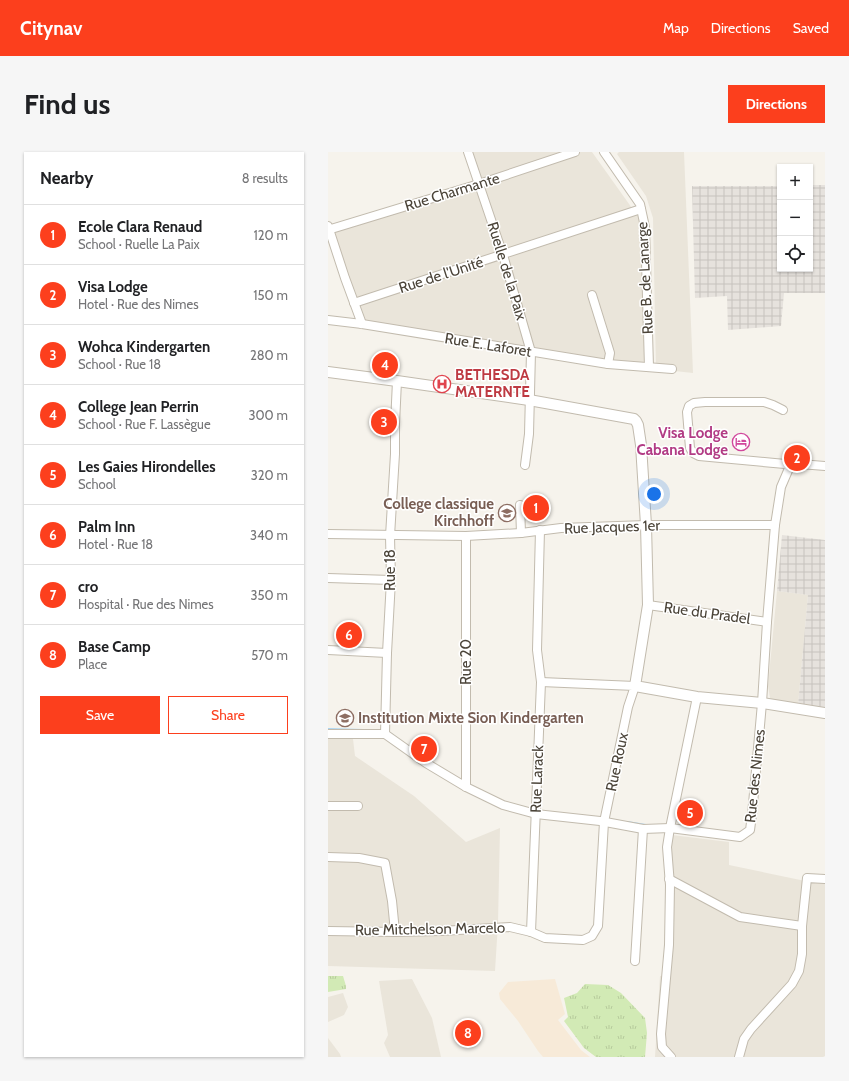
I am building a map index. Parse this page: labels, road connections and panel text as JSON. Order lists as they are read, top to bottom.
{
  "streets": {
    "street": [
      "Rue Charmante",
      "Ruelle de la Paix",
      "Rue de l'Unité",
      "Rue B. de Lanarge",
      "Rue E. Laforet",
      "Rue Jacques 1er",
      "Rue 18",
      "Rue du Pradel",
      "Rue 20",
      "Rue Roux",
      "Rue des Nimes",
      "Rue Larack",
      "Rue Mitchelson Marcelo"
    ]
  },
  "crossings": [
    ["Rue Charmante", "Ruelle de la Paix"],
    ["Ruelle de la Paix", "Rue de l'Unité"],
    ["Ruelle de la Paix", "Rue E. Laforet"],
    ["Ruelle de la Paix", "Rue Roux"],
    ["Rue de l'Unité", "Rue B. de Lanarge"],
    ["Rue B. de Lanarge", "Rue E. Laforet"],
    ["Rue Jacques 1er", "Rue 18"],
    ["Rue Jacques 1er", "Rue 20"],
    ["Rue Jacques 1er", "Rue Roux"],
    ["Rue Jacques 1er", "Rue des Nimes"],
    ["Rue Jacques 1er", "Rue Larack"],
    ["Rue 18", "Rue des Nimes"],
    ["Rue du Pradel", "Rue Roux"],
    ["Rue du Pradel", "Rue des Nimes"],
    ["Rue 20", "Rue des Nimes"],
    ["Rue Roux", "Rue des Nimes"],
    ["Rue Roux", "Rue Larack"],
    ["Rue Roux", "Rue Mitchelson Marcelo"],
    ["Rue des Nimes", "Rue Larack"],
    ["Rue Larack", "Rue Mitchelson Marcelo"]
  ],
  "places": {
    "hospital": ["BETHESDA MATERNTE"],
    "hotel": ["Visa Lodge Cabana Lodge"],
    "school or university": ["College classique Kirchhoff", "Institution Mixte Sion Kindergarten"]
  },
  "page": {
    "header": "Citynav",
    "nav": ["Map", "Directions", "Saved"],
    "buttons": [
      "Directions",
      ["Save", "Share"]
    ],
    "title": "Find us",
    "heading": ["Nearby", "8 results"],
    "map_buttons": ["+", "−"],
    "list": [
      {
        "mark": "1",
        "name": "Ecole Clara Renaud",
        "note": "School · Ruelle La Paix",
        "value": "120 m"
      },
      {
        "mark": "2",
        "name": "Visa Lodge",
        "note": "Hotel · Rue des Nimes",
        "value": "150 m"
      },
      {
        "mark": "3",
        "name": "Wohca Kindergarten",
        "note": "School · Rue 18",
        "value": "280 m"
      },
      {
        "mark": "4",
        "name": "College Jean Perrin",
        "note": "School · Rue F. Lassègue",
        "value": "300 m"
      },
      {
        "mark": "5",
        "name": "Les Gaies Hirondelles",
        "note": "School",
        "value": "320 m"
      },
      {
        "mark": "6",
        "name": "Palm Inn",
        "note": "Hotel · Rue 18",
        "value": "340 m"
      },
      {
        "mark": "7",
        "name": "cro",
        "note": "Hospital · Rue des Nimes",
        "value": "350 m"
      },
      {
        "mark": "8",
        "name": "Base Camp",
        "note": "Place",
        "value": "570 m"
      }
    ],
    "pins": [
      "4",
      "3",
      "2",
      "1",
      "6",
      "7",
      "5",
      "8"
    ]
  }
}
